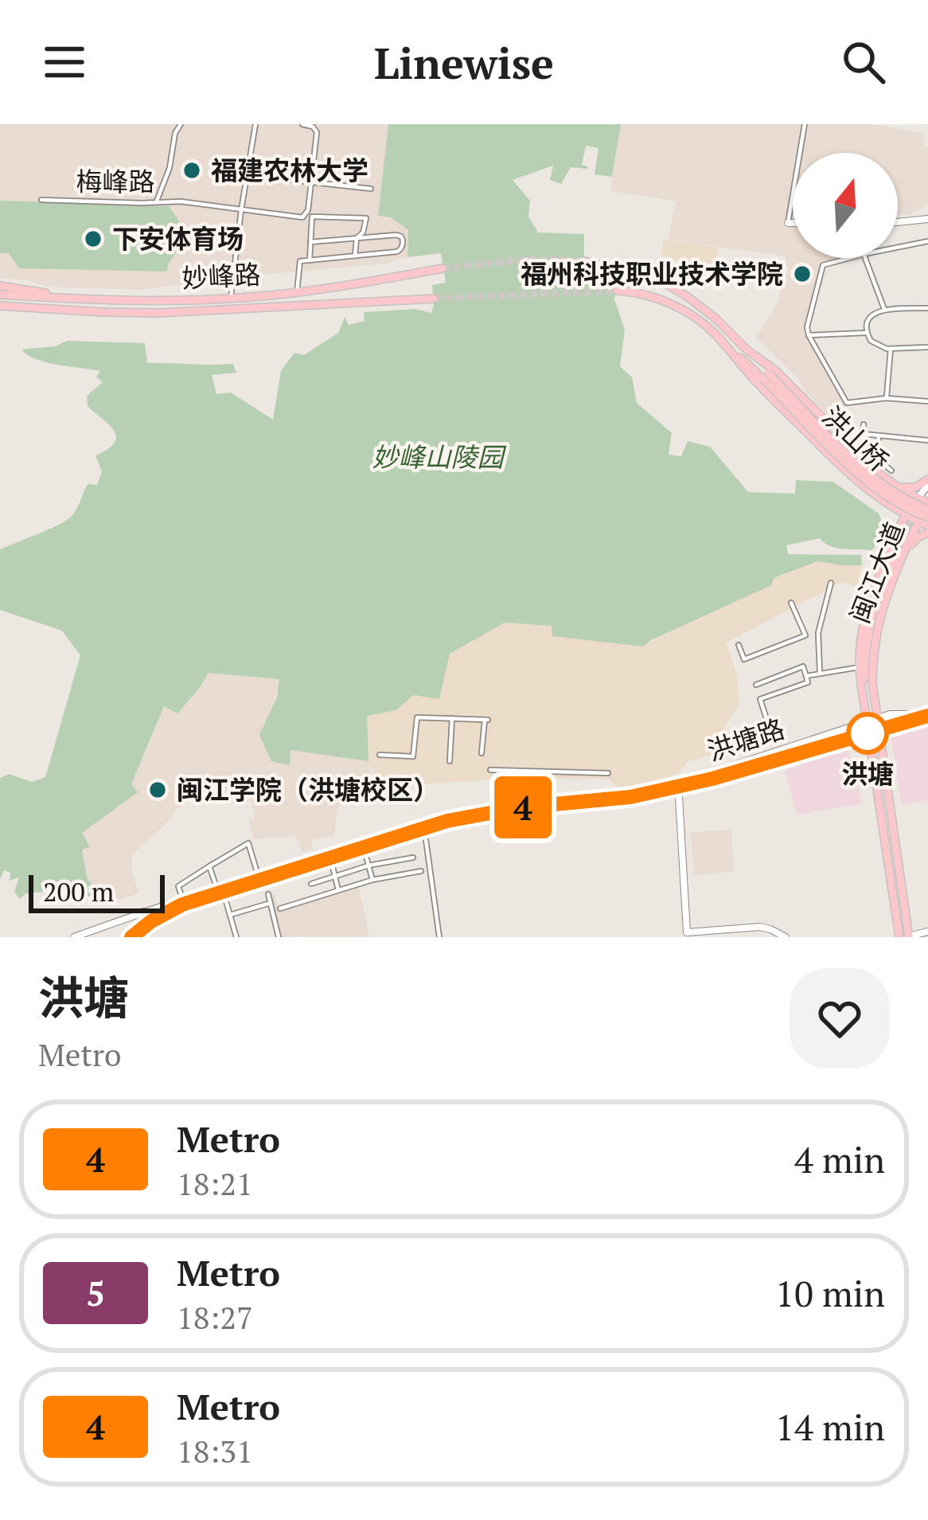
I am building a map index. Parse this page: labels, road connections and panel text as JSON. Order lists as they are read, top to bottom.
{
  "streets": {
    "main road": ["妙峰路", "洪山桥", "闽江大道"],
    "street": ["梅峰路", "洪塘路"]
  },
  "crossings": [
    ["闽江大道", "洪塘路"]
  ],
  "parks": ["妙峰山陵园"],
  "places": [
    "福建农林大学",
    "下安体育场",
    "福州科技职业技术学院",
    "洪塘",
    "闽江学院（洪塘校区）"
  ],
  "lines": ["metro line 4"],
  "scale_bar": "200 m",
  "north": "top",
  "page": {
    "header": "Linewise",
    "on_map": "4",
    "scale": "200 m",
    "heading": ["洪塘", "Metro"],
    "list": [
      {
        "mark": "4",
        "name": "Metro",
        "note": "18:21",
        "value": "4 min"
      },
      {
        "mark": "5",
        "name": "Metro",
        "note": "18:27",
        "value": "10 min"
      },
      {
        "mark": "4",
        "name": "Metro",
        "note": "18:31",
        "value": "14 min"
      }
    ]
  }
}
